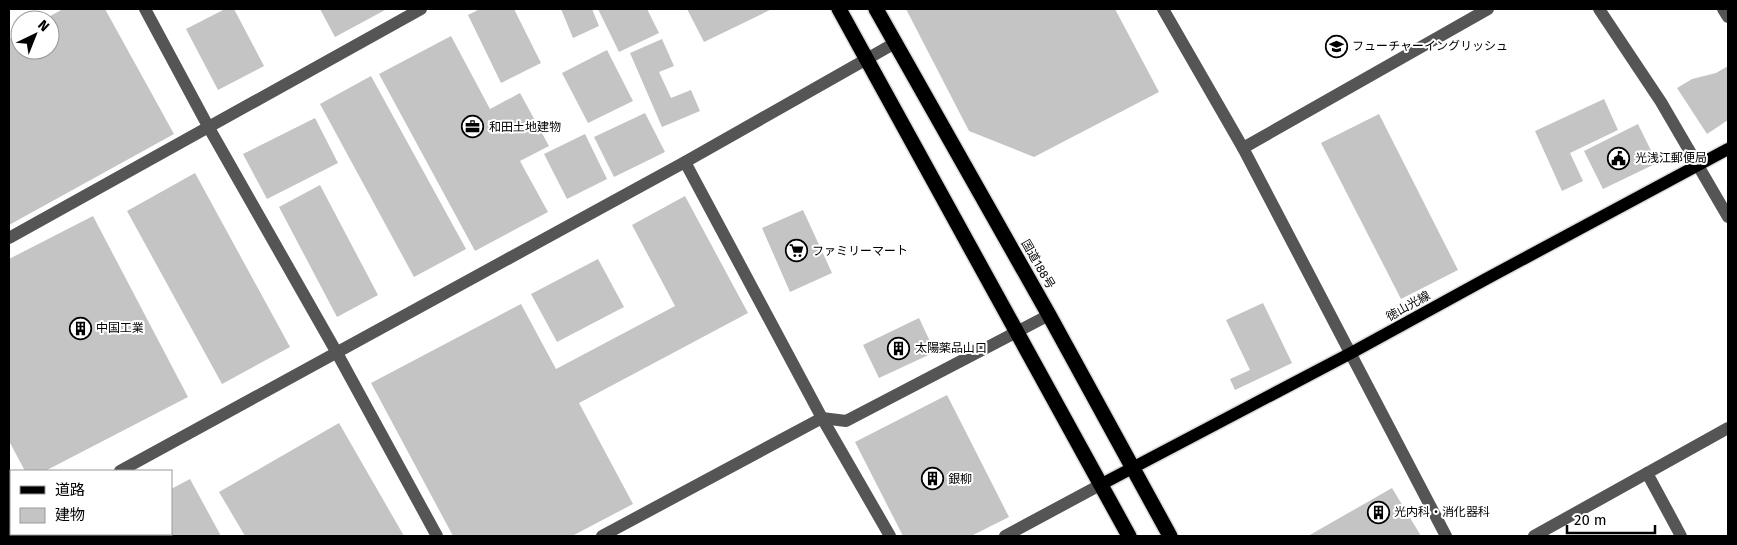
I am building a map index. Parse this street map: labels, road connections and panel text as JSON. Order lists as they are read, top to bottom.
{
  "streets": {
    "highway": ["国道188号"],
    "main road": ["徳山光線"]
  },
  "crossings": [
    ["国道188号", "徳山光線"]
  ],
  "places": {
    "school or university": ["フューチャーイングリッシュ"],
    "office": ["和田土地建物"],
    "public building": ["光浅江郵便局"],
    "supermarket": ["ファミリーマート"],
    "building": [
      "中国工業",
      "太陽薬品山口",
      "銀柳",
      "光内科・消化器科"
    ]
  },
  "legend": ["道路", "建物"],
  "scale_bar": "20 m",
  "north": "top right"
}
